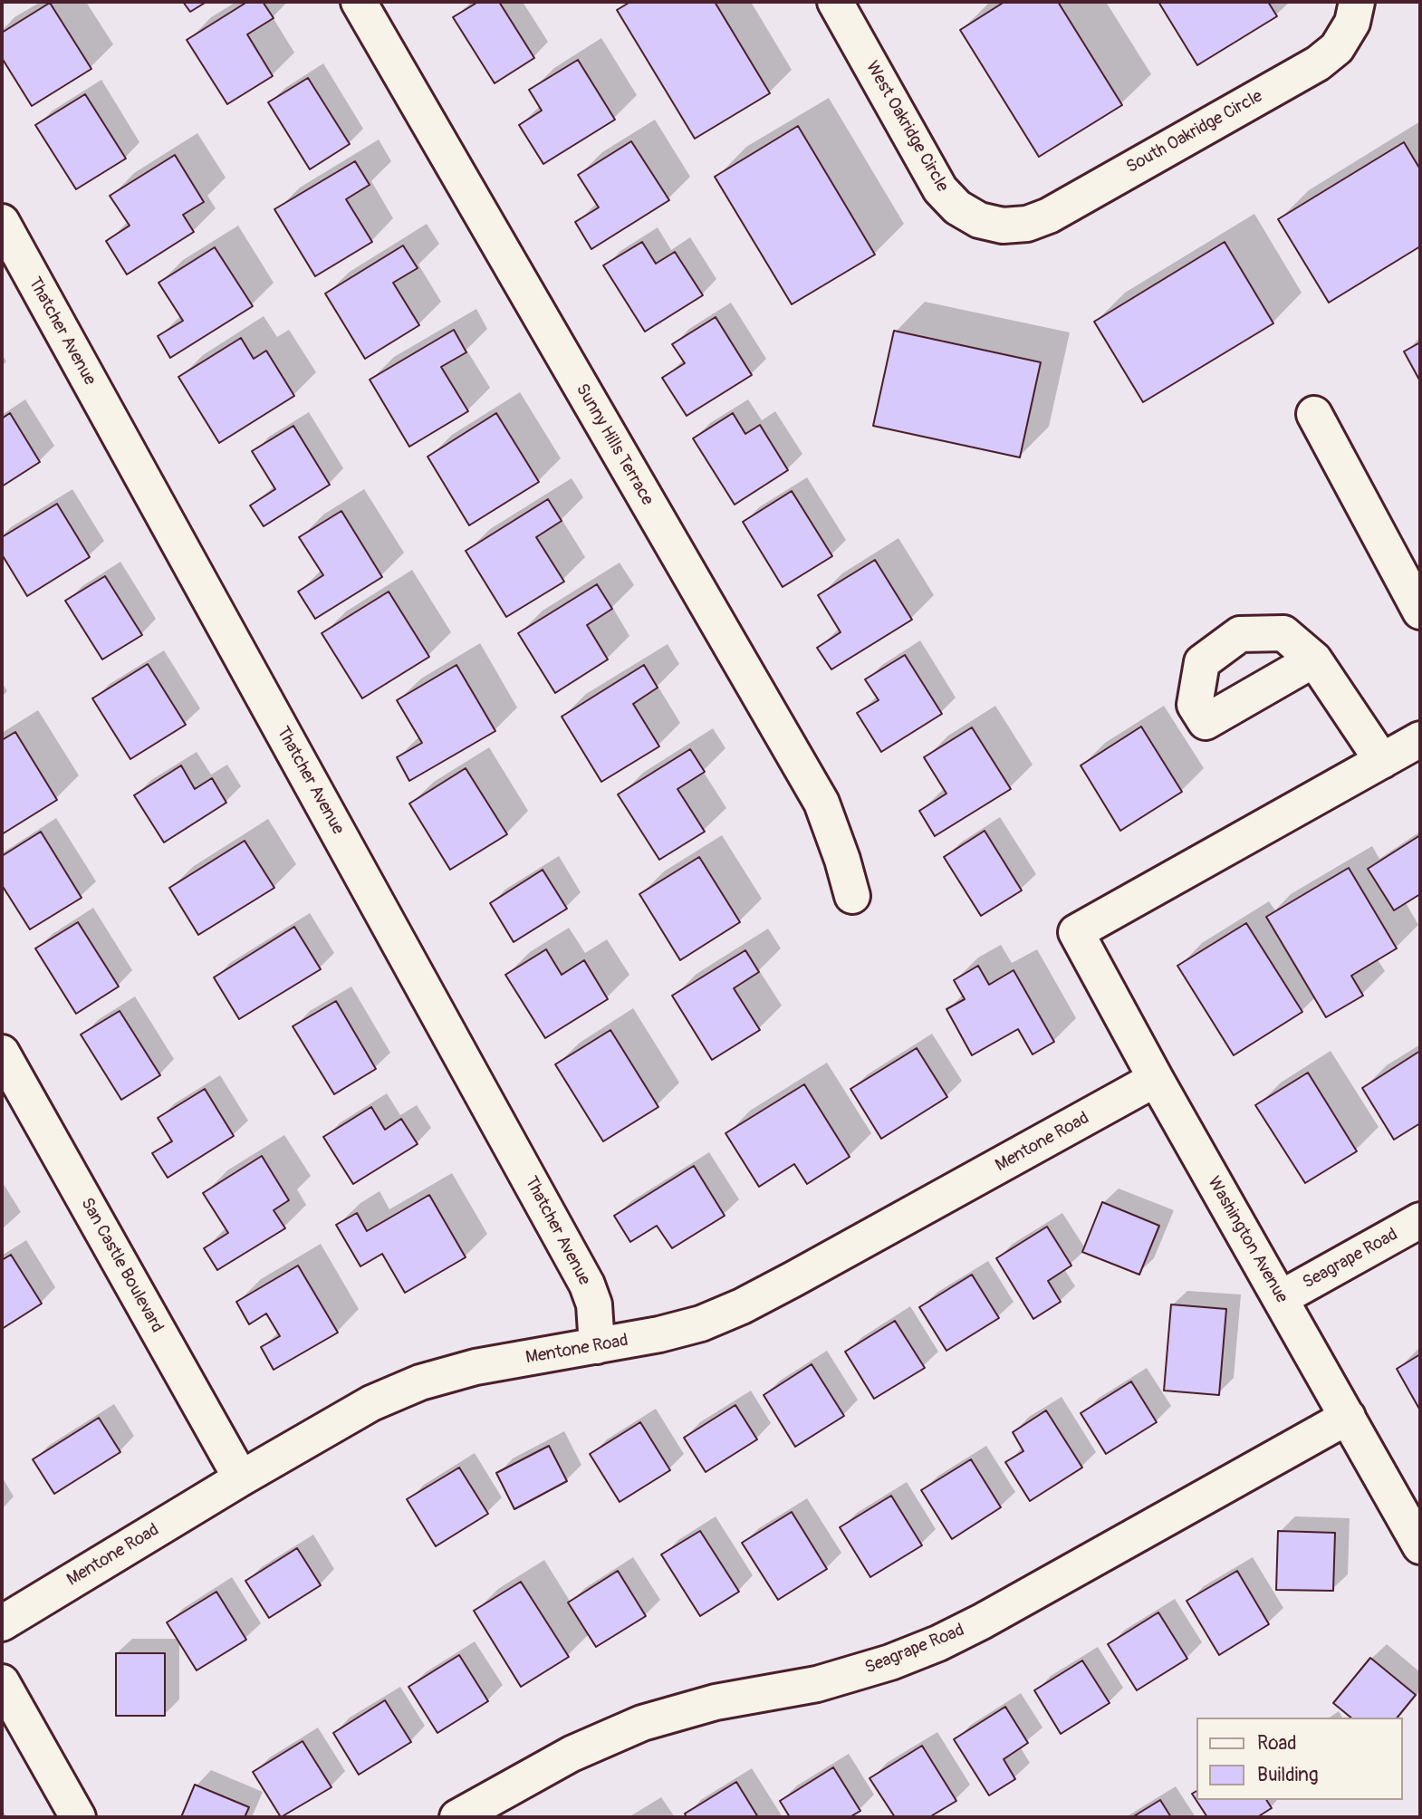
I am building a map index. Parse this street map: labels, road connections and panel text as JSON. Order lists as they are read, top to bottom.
{
  "streets": {
    "street": [
      "West Oakridge Circle",
      "South Oakridge Circle",
      "Thatcher Avenue",
      "Sunny Hills Terrace",
      "Mentone Road",
      "Washington Avenue",
      "Seagrape Road",
      "San Castle Boulevard"
    ]
  },
  "crossings": [
    ["West Oakridge Circle", "South Oakridge Circle"],
    ["Thatcher Avenue", "Mentone Road"],
    ["Mentone Road", "Washington Avenue"],
    ["Mentone Road", "San Castle Boulevard"],
    ["Washington Avenue", "Seagrape Road"]
  ],
  "legend": ["Road", "Building"]
}
